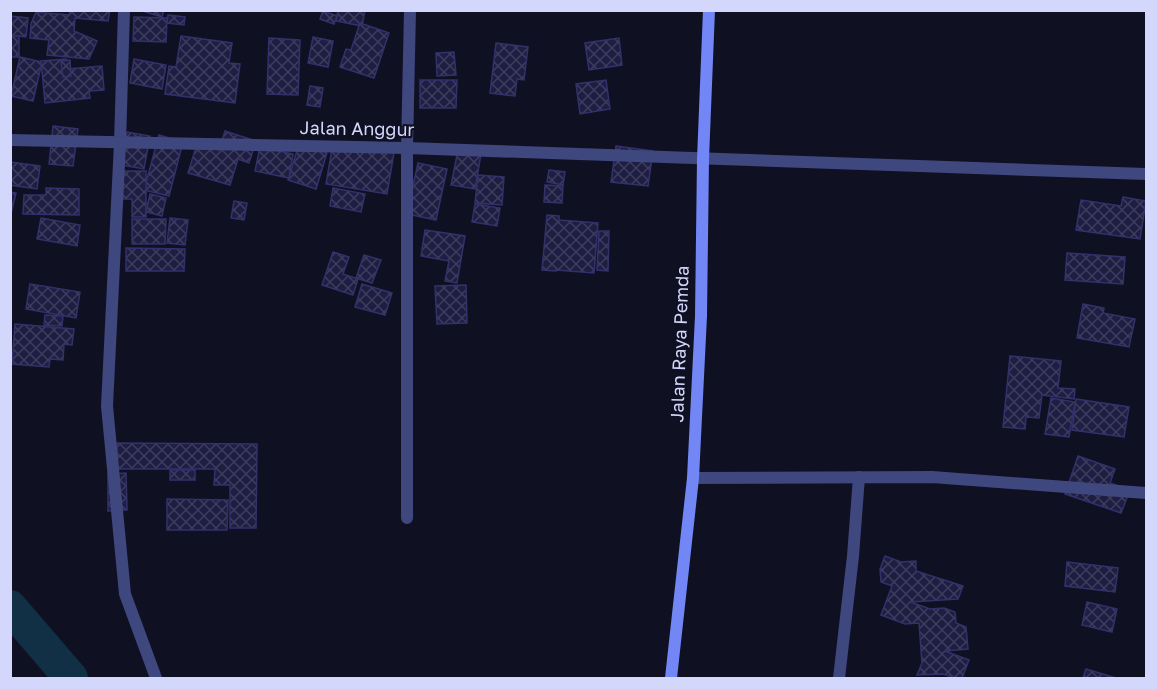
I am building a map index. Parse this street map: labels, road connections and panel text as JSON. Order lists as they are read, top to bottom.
{
  "streets": {
    "street": ["Jalan Anggur", "Jalan Raya Pemda"]
  },
  "crossings": [
    ["Jalan Anggur", "Jalan Raya Pemda"]
  ]
}
